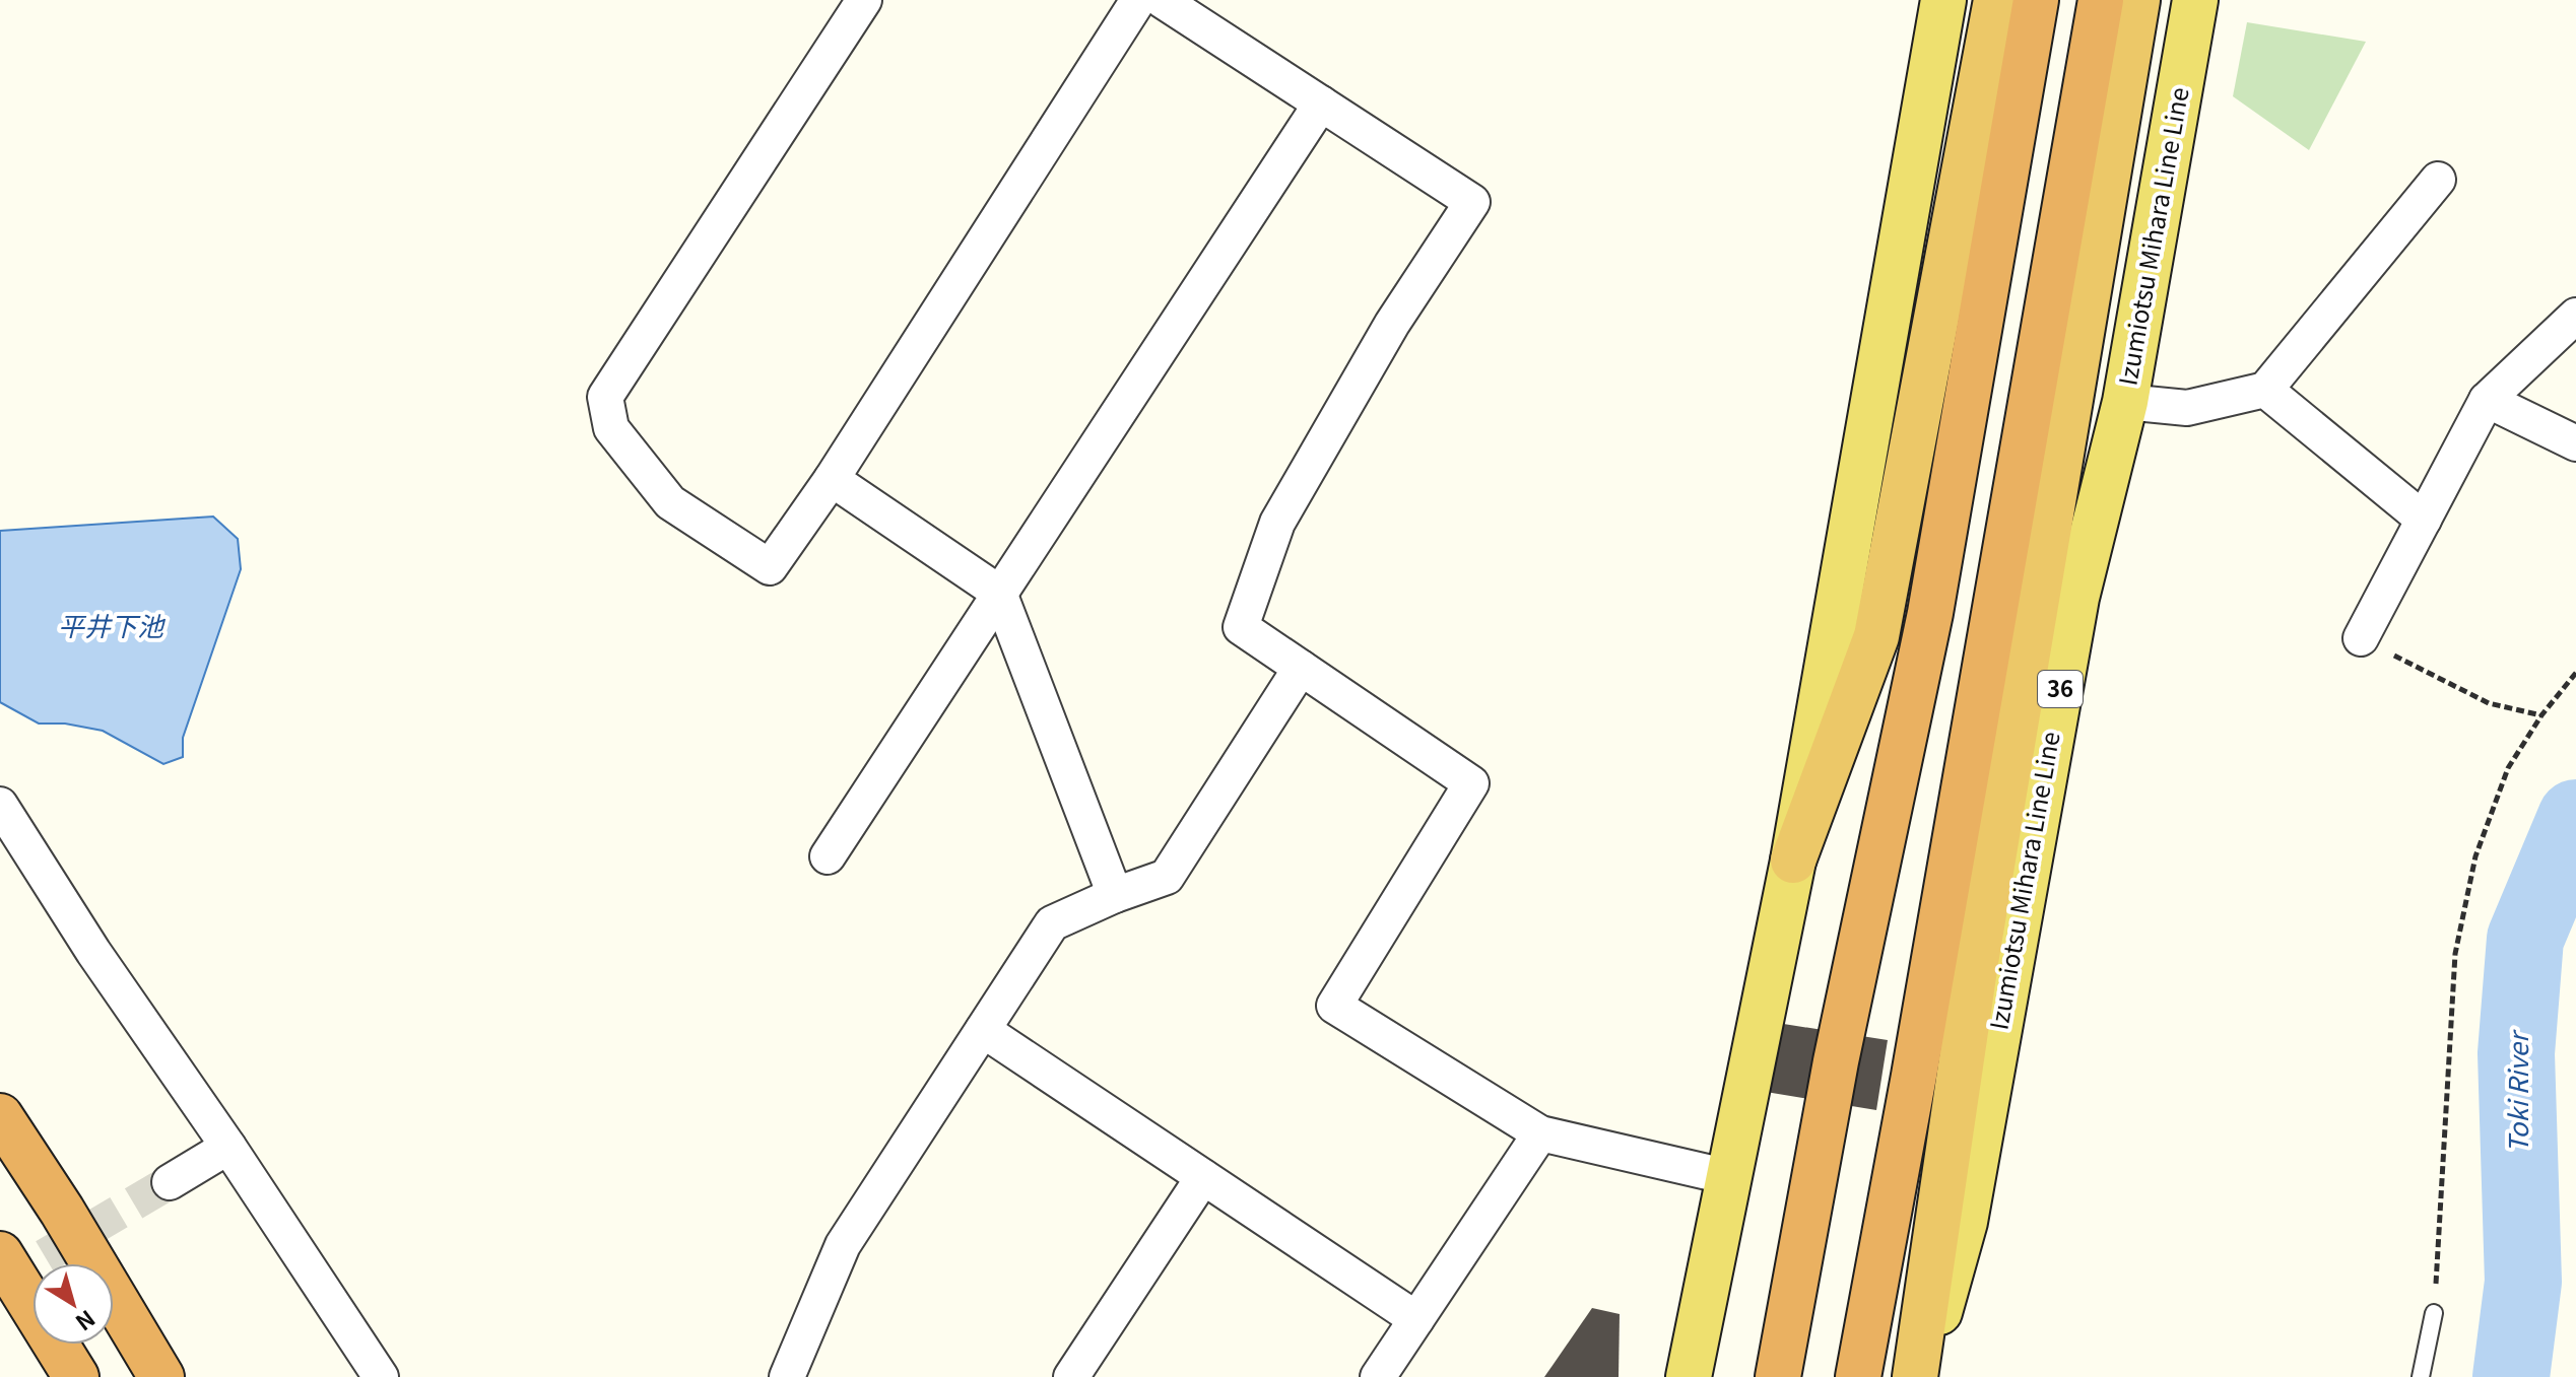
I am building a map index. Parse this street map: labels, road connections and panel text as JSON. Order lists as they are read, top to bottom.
{
  "streets": {
    "main road": ["Izumiotsu Mihara Line Line", "36"]
  },
  "water": ["平井下池", "Toki River"],
  "north": "bottom right"
}
